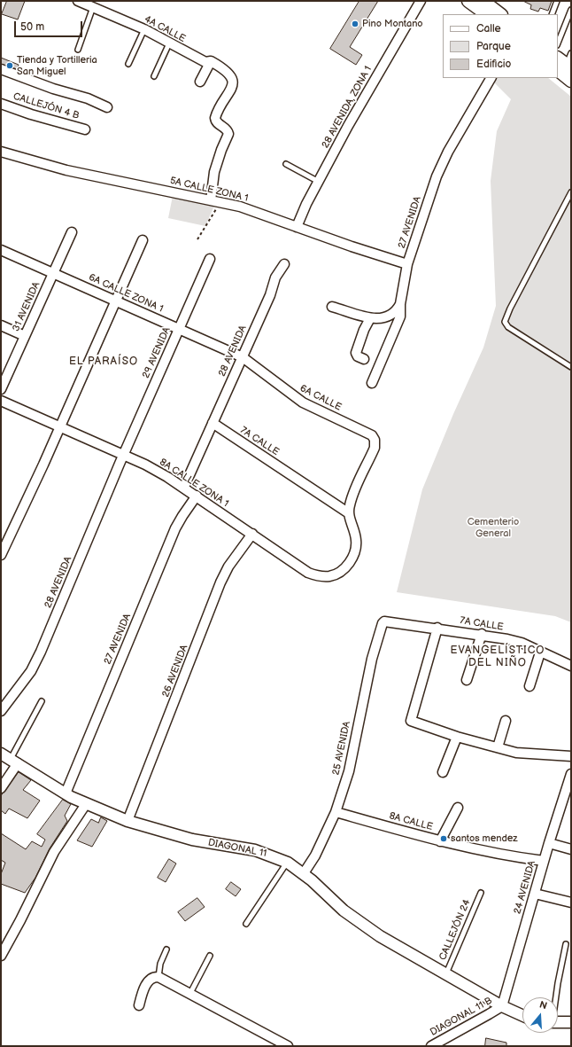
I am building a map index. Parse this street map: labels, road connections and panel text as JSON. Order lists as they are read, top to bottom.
{
  "streets": {
    "street": [
      "4A CALLE",
      "CALLEJÓN 4 B",
      "28 AVENIDA, ZONA 1",
      "5A CALLE ZONA 1",
      "27 AVENIDA",
      "6A CALLE ZONA 1",
      "31 AVENIDA",
      "28 AVENIDA",
      "29 AVENIDA",
      "6A CALLE",
      "7A CALLE",
      "8A CALLE ZONA 1",
      "26 AVENIDA",
      "25 AVENIDA",
      "8A CALLE",
      "DIAGONAL 11",
      "24 AVENIDA",
      "DIAGONAL 11 B"
    ],
    "lane": ["CALLEJÓN 24"]
  },
  "crossings": [
    ["4A CALLE", "5A CALLE ZONA 1"],
    ["28 AVENIDA, ZONA 1", "5A CALLE ZONA 1"],
    ["5A CALLE ZONA 1", "27 AVENIDA"],
    ["27 AVENIDA", "8A CALLE ZONA 1"],
    ["27 AVENIDA", "DIAGONAL 11"],
    ["6A CALLE ZONA 1", "31 AVENIDA"],
    ["6A CALLE ZONA 1", "28 AVENIDA"],
    ["6A CALLE ZONA 1", "29 AVENIDA"],
    ["6A CALLE ZONA 1", "6A CALLE"],
    ["28 AVENIDA", "29 AVENIDA"],
    ["28 AVENIDA", "6A CALLE"],
    ["28 AVENIDA", "7A CALLE"],
    ["28 AVENIDA", "8A CALLE ZONA 1"],
    ["29 AVENIDA", "8A CALLE ZONA 1"],
    ["6A CALLE", "7A CALLE"],
    ["6A CALLE", "8A CALLE ZONA 1"],
    ["7A CALLE", "8A CALLE ZONA 1"],
    ["7A CALLE", "25 AVENIDA"],
    ["8A CALLE ZONA 1", "26 AVENIDA"],
    ["26 AVENIDA", "DIAGONAL 11"],
    ["25 AVENIDA", "8A CALLE"],
    ["25 AVENIDA", "DIAGONAL 11"],
    ["8A CALLE", "24 AVENIDA"],
    ["DIAGONAL 11", "24 AVENIDA"],
    ["DIAGONAL 11", "CALLEJÓN 24"],
    ["DIAGONAL 11", "DIAGONAL 11 B"],
    ["24 AVENIDA", "DIAGONAL 11 B"]
  ],
  "districts": ["EL PARAÍSO", "EVANGELÍSTICO DEL NIÑO"],
  "parks": ["Cementerio General"],
  "places": ["Pino Montano", "Tienda y Tortilleria San Miguel", "santos mendez"],
  "legend": ["Calle", "Parque", "Edificio"],
  "scale_bar": "50 m",
  "north": "top"
}
